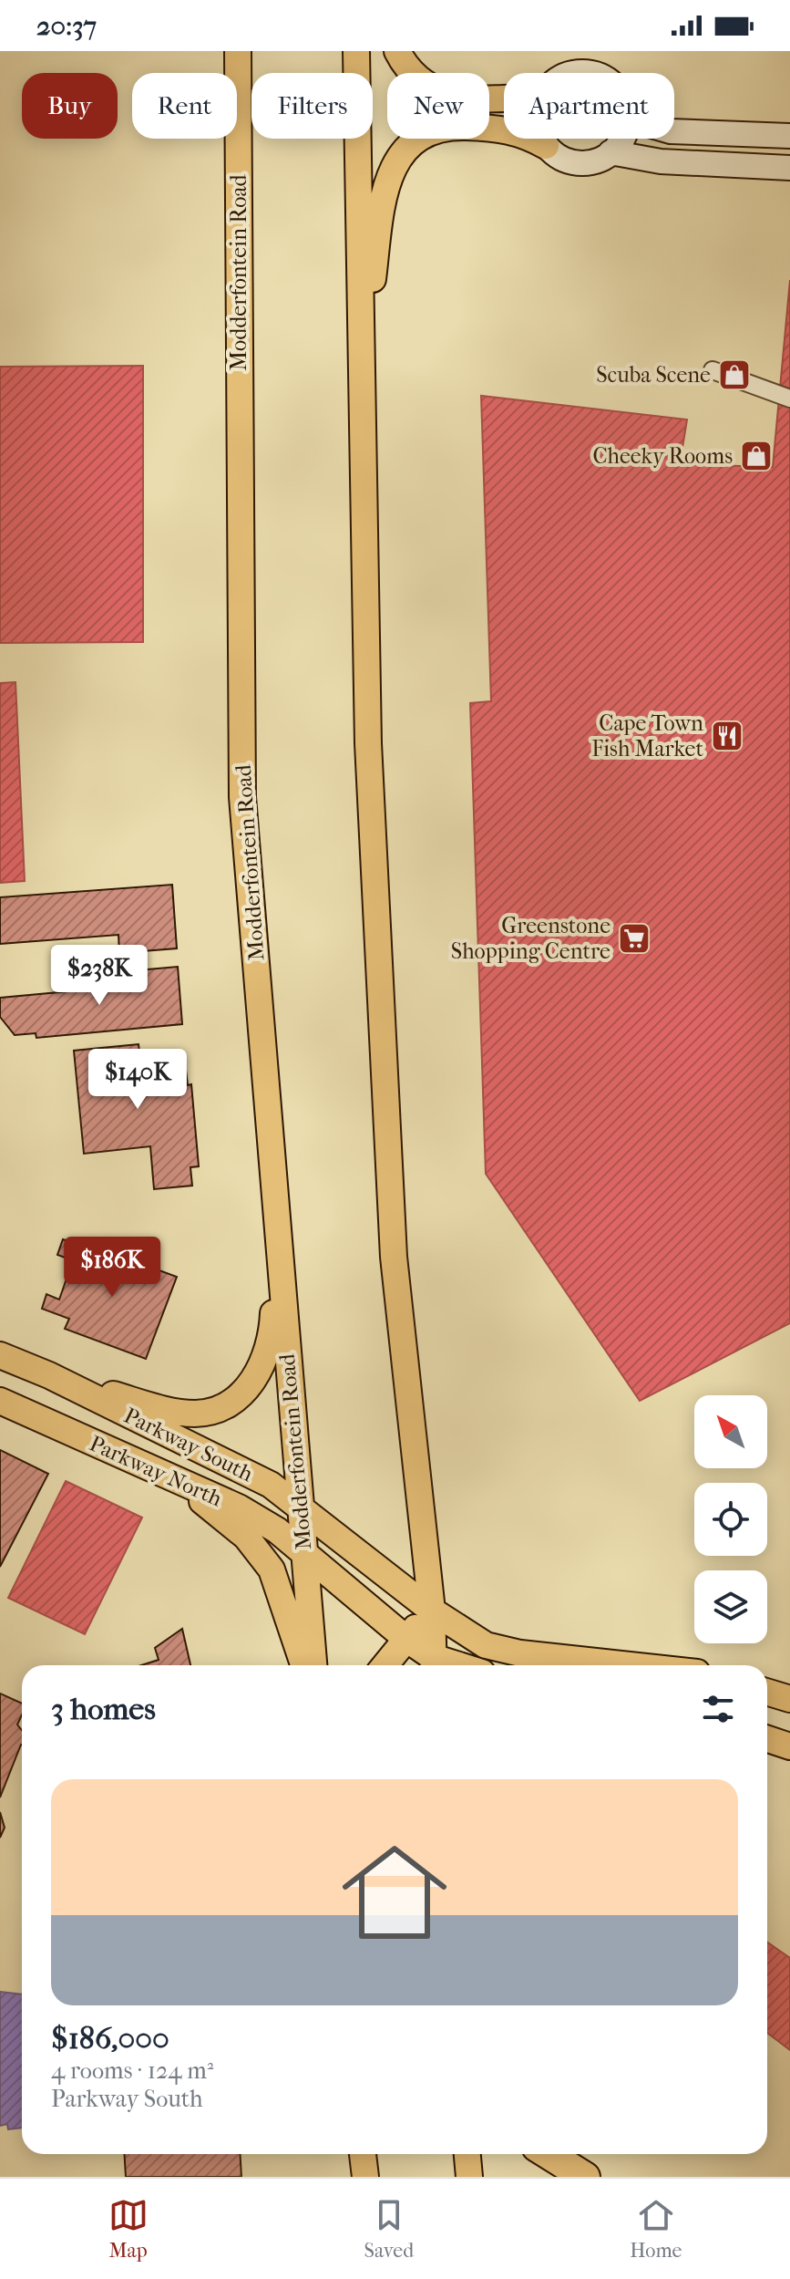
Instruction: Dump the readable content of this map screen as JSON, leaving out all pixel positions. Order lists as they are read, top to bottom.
{
  "streets": {
    "main road": ["Modderfontein Road", "Parkway South", "Parkway North"]
  },
  "crossings": [
    ["Modderfontein Road", "Parkway South"],
    ["Modderfontein Road", "Parkway North"]
  ],
  "places": {
    "shop": ["Scuba Scene", "Cheeky Rooms"],
    "restaurant": ["Cape Town Fish Market"],
    "supermarket": ["Greenstone Shopping Centre"]
  },
  "north": "top left",
  "page": {
    "status": "20:37",
    "chip": [
      "Buy",
      "Rent",
      "Filters",
      "New",
      "Apartment"
    ],
    "price": ["$238K", "$140K", "$186K"],
    "heading": "3 homes",
    "list": [
      {
        "name": "$186,000",
        "note": "4 rooms · 124 m² · Parkway South"
      }
    ],
    "tabs": ["Map", "Saved", "Home"]
  }
}
